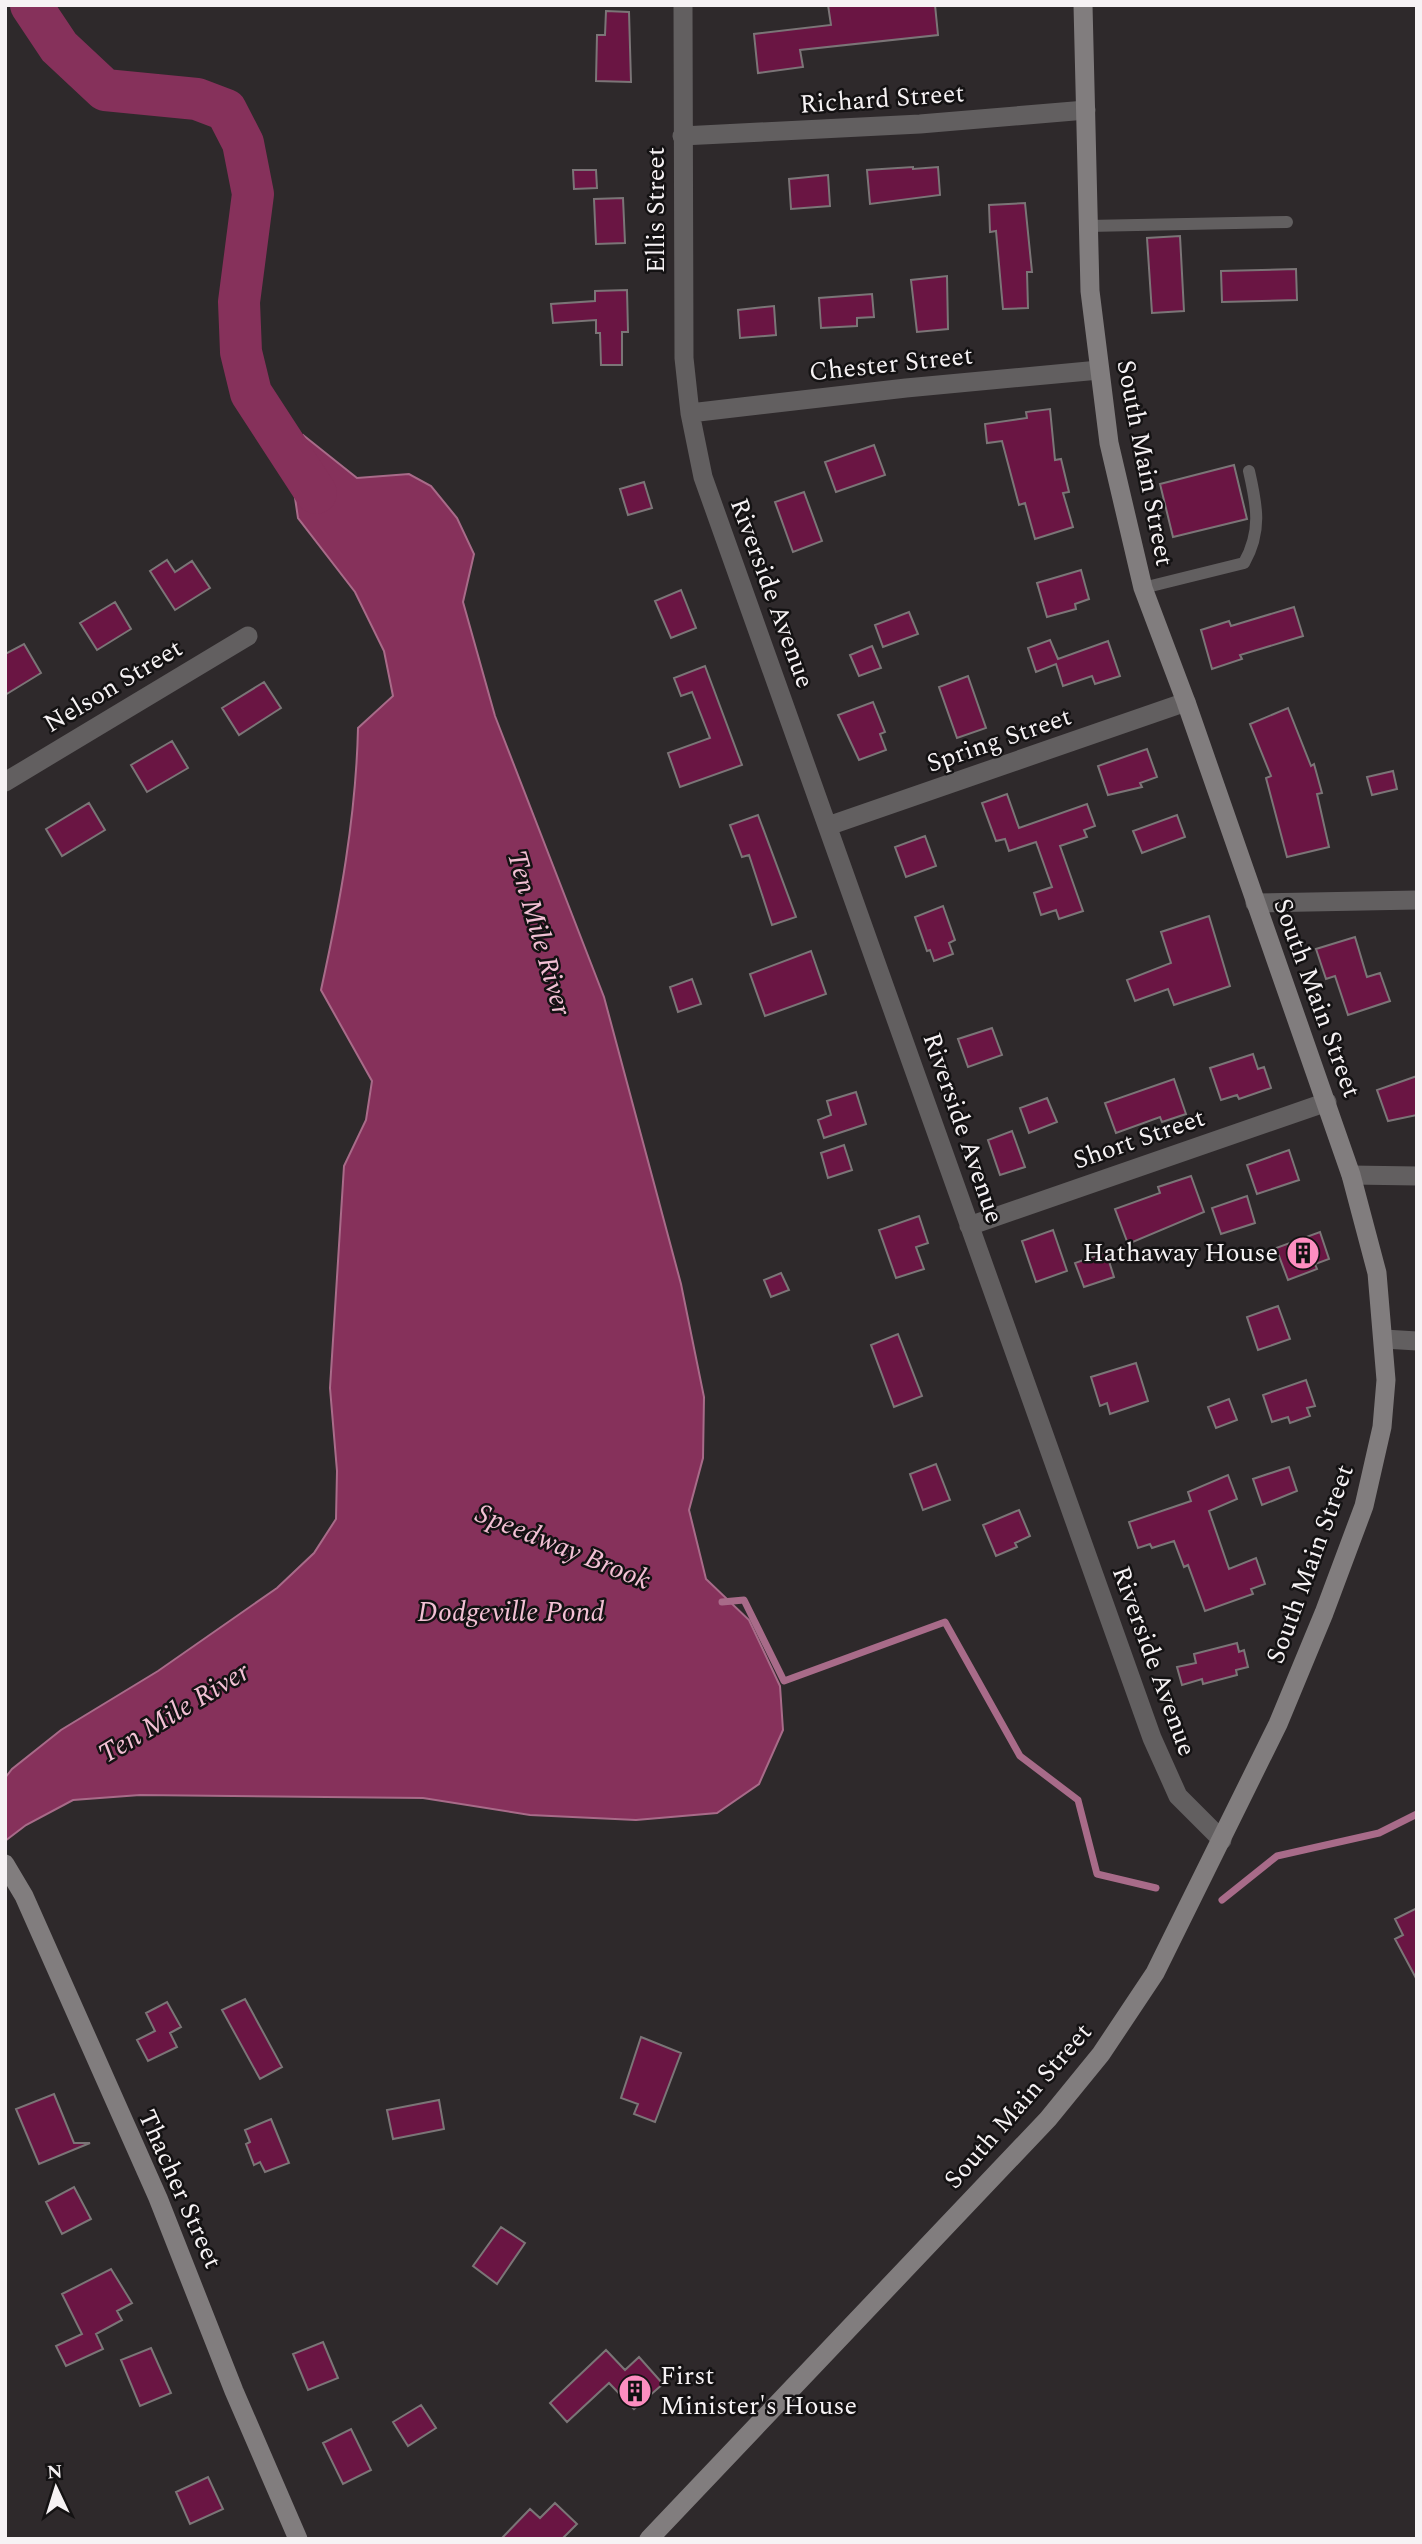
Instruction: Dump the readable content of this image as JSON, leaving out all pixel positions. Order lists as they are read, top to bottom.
{
  "streets": {
    "main road": ["South Main Street", "Thacher Street"],
    "street": [
      "Richard Street",
      "Ellis Street",
      "Chester Street",
      "Riverside Avenue",
      "Nelson Street",
      "Spring Street",
      "Short Street"
    ]
  },
  "crossings": [
    ["Richard Street", "Ellis Street"],
    ["Richard Street", "South Main Street"],
    ["Ellis Street", "Chester Street"],
    ["Ellis Street", "Riverside Avenue"],
    ["Chester Street", "South Main Street"],
    ["Chester Street", "Riverside Avenue"],
    ["South Main Street", "Riverside Avenue"],
    ["South Main Street", "Spring Street"],
    ["South Main Street", "Short Street"],
    ["Riverside Avenue", "Spring Street"],
    ["Riverside Avenue", "Short Street"]
  ],
  "water": ["Ten Mile River", "Speedway Brook", "Dodgeville Pond"],
  "places": {
    "building": ["Hathaway House", "First Minister's House"]
  },
  "north": "top"
}
